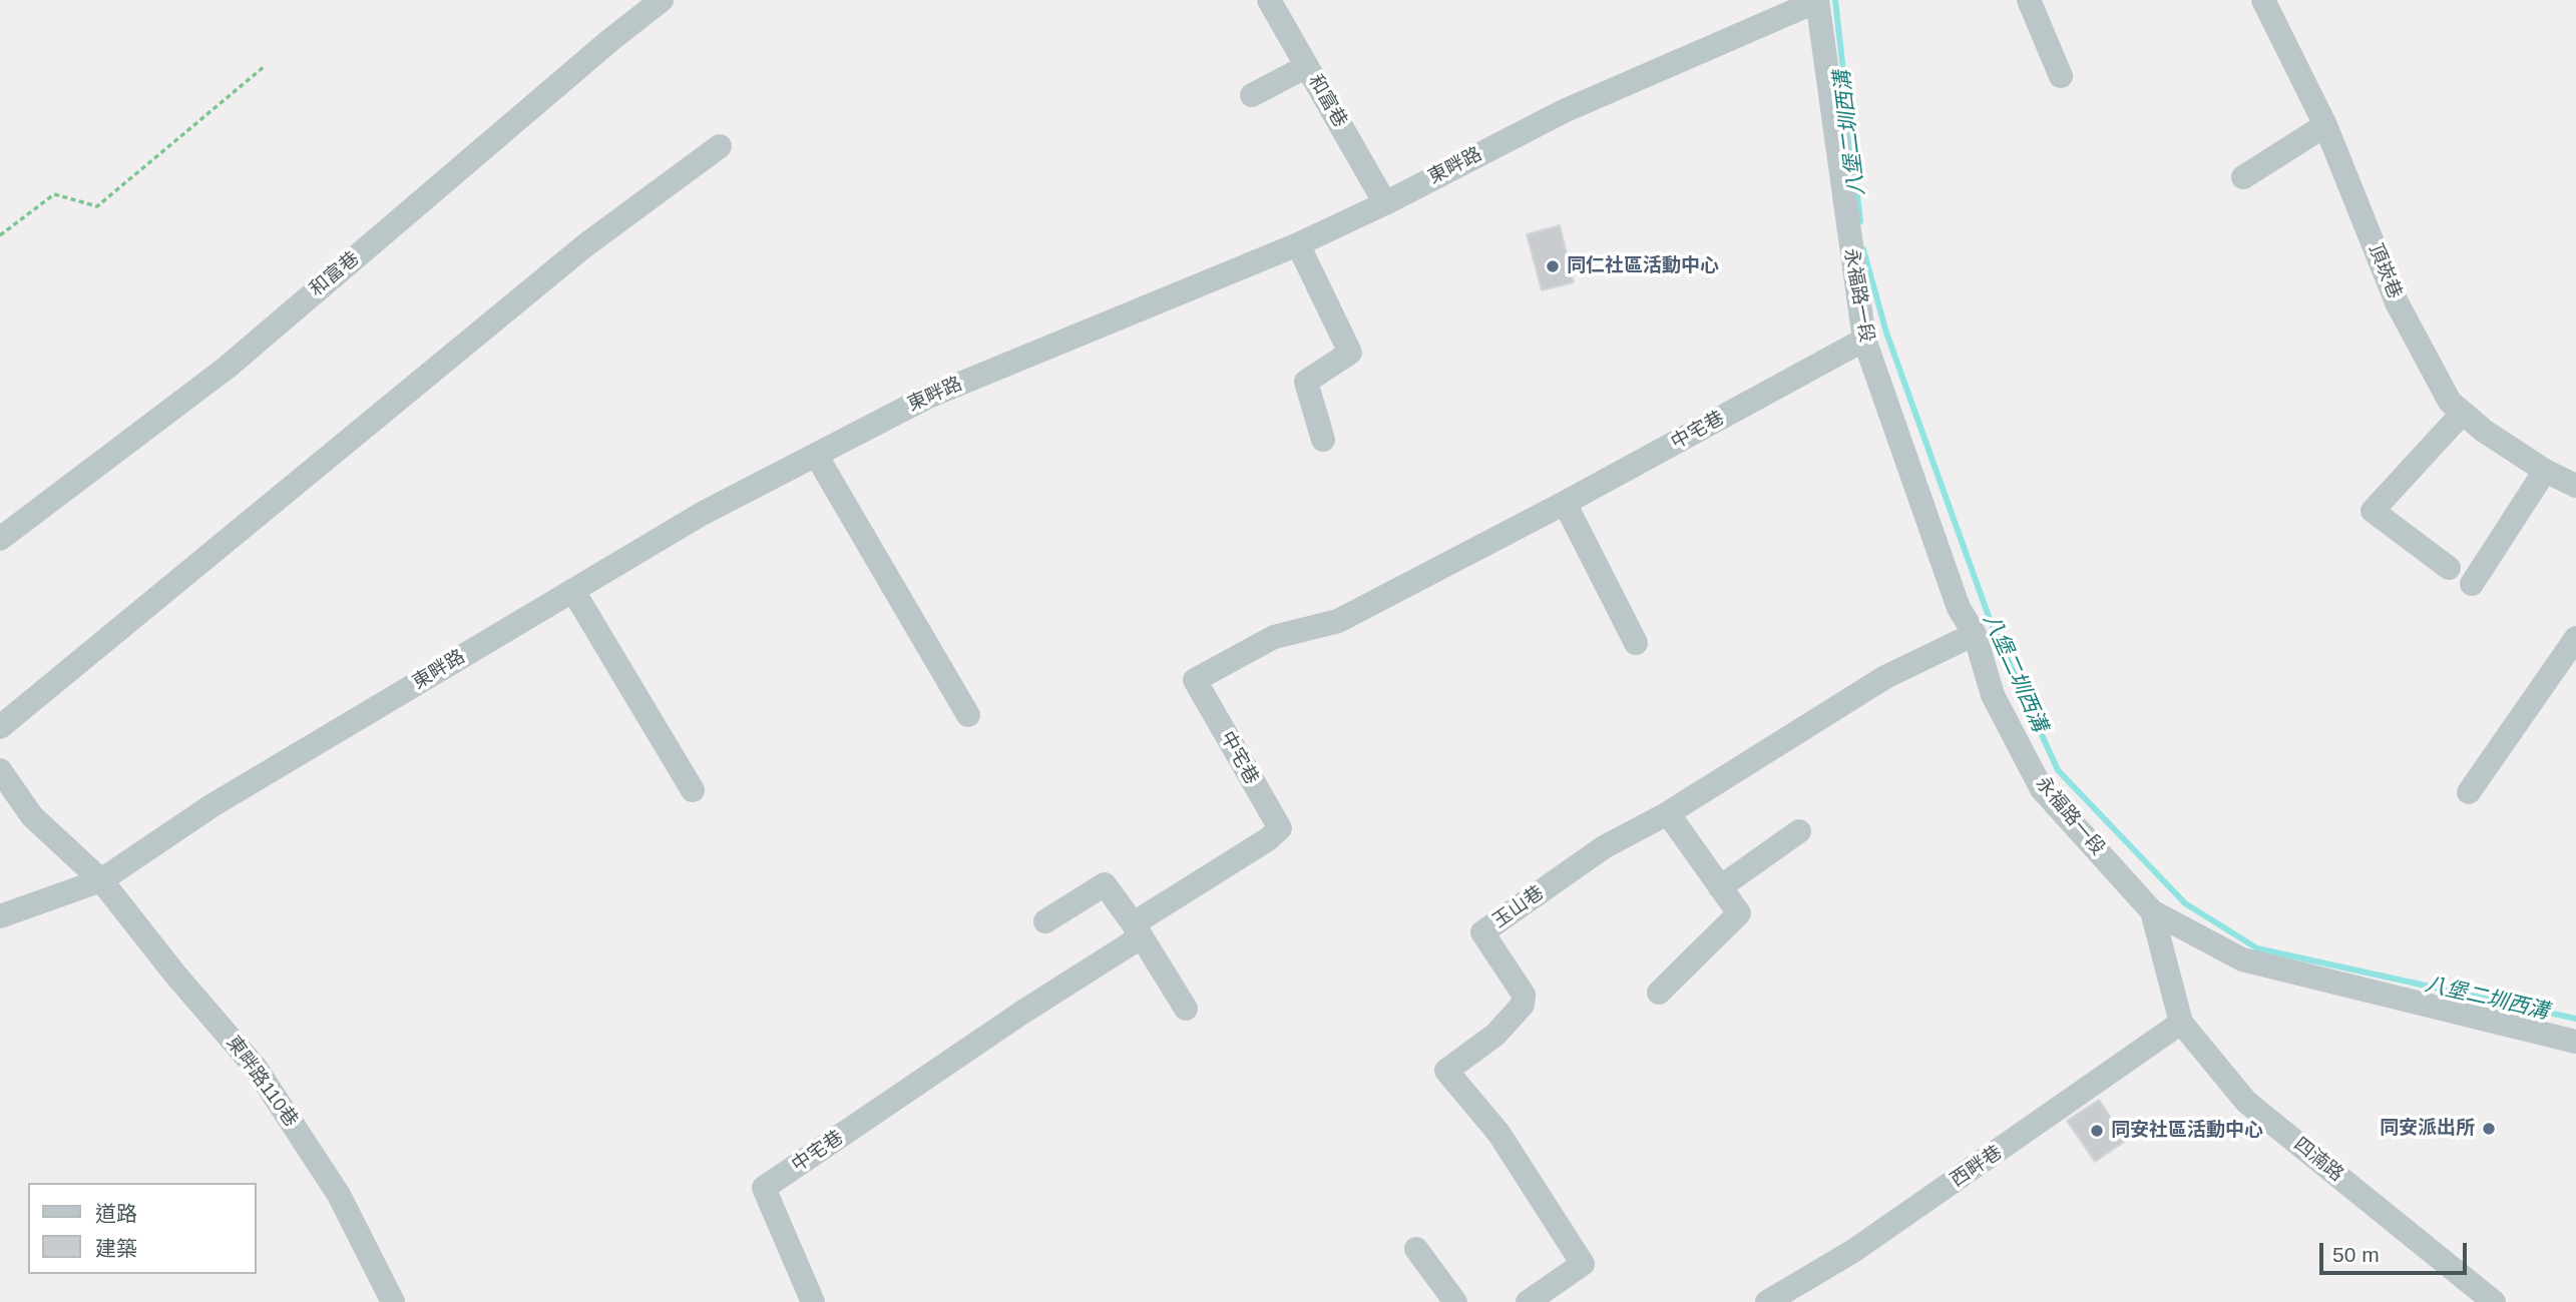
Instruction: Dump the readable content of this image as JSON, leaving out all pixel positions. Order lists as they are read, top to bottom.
{
  "streets": {
    "street": [
      "和富巷",
      "東畔路",
      "頂崁巷",
      "永福路一段",
      "中宅巷",
      "玉山巷",
      "東畔路110巷",
      "四湳路",
      "西畔巷"
    ]
  },
  "crossings": [
    ["和富巷", "東畔路"],
    ["東畔路", "永福路一段"],
    ["東畔路", "東畔路110巷"],
    ["永福路一段", "中宅巷"],
    ["永福路一段", "玉山巷"],
    ["永福路一段", "四湳路"],
    ["四湳路", "西畔巷"]
  ],
  "water": ["八堡二圳西溝"],
  "places": ["同仁社區活動中心", "同安派出所", "同安社區活動中心"],
  "legend": ["道路", "建築"],
  "scale_bar": "50 m"
}
